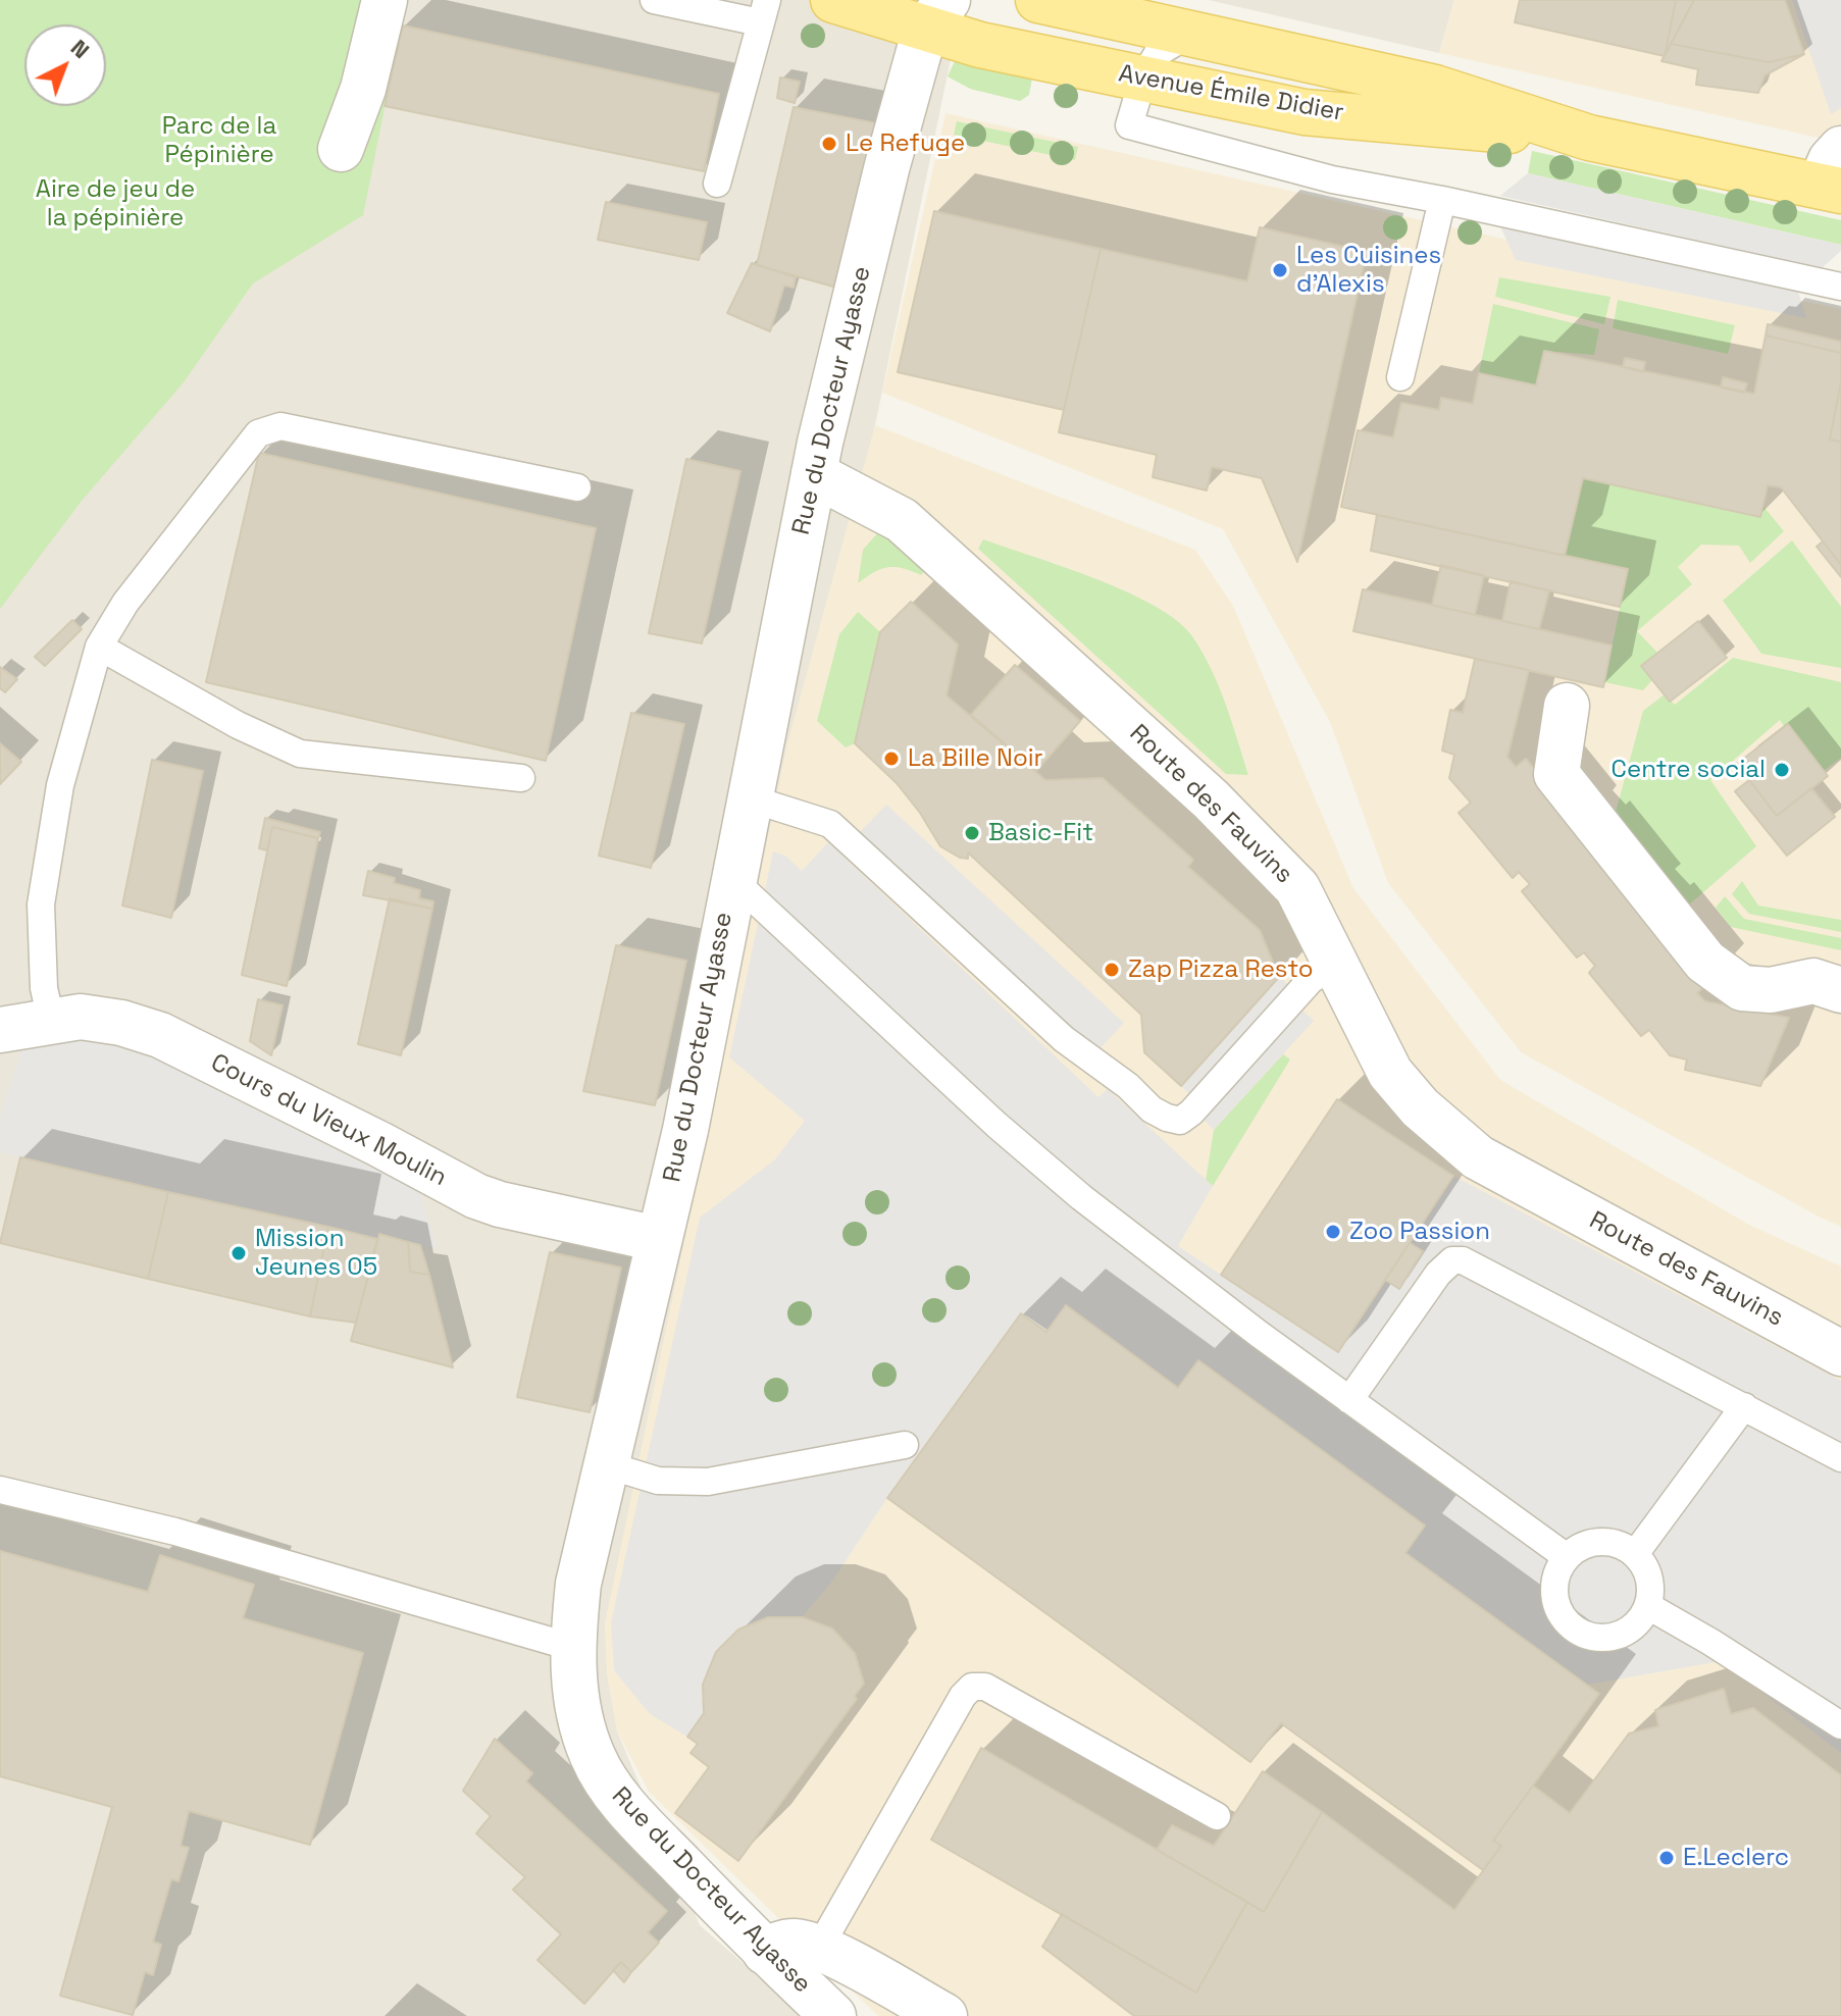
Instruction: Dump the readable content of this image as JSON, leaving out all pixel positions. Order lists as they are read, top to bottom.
{
  "streets": {
    "main road": ["Avenue Émile Didier"],
    "street": ["Rue du Docteur Ayasse", "Route des Fauvins", "Cours du Vieux Moulin"]
  },
  "crossings": [
    ["Avenue Émile Didier", "Rue du Docteur Ayasse"],
    ["Rue du Docteur Ayasse", "Route des Fauvins"],
    ["Rue du Docteur Ayasse", "Cours du Vieux Moulin"]
  ],
  "parks": ["Parc de la Pépinière", "Aire de jeu de la pépinière"],
  "places": [
    "Le Refuge",
    "Les Cuisines d'Alexis",
    "La Bille Noir",
    "Centre social",
    "Basic-Fit",
    "Zap Pizza Resto",
    "Zoo Passion",
    "Mission Jeunes 05",
    "E.Leclerc"
  ],
  "north": "top right"
}
